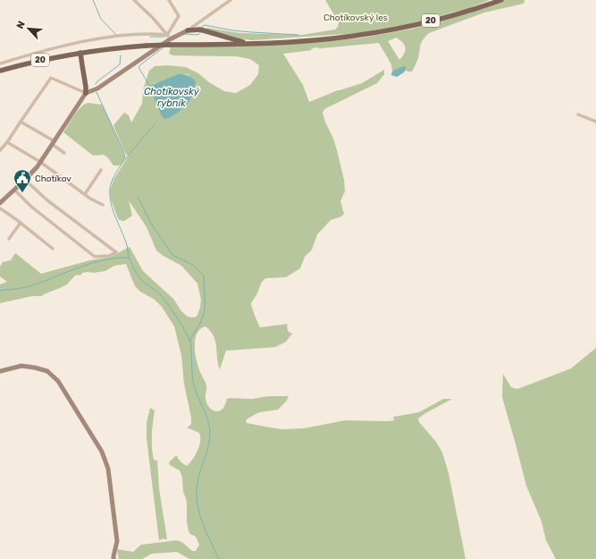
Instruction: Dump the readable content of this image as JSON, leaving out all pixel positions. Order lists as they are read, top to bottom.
{
  "streets": {
    "main road": ["20"]
  },
  "water": ["Chotíkovský rybník"],
  "parks": ["Chotíkovský les"],
  "places": {
    "public building": ["Chotíkov"]
  },
  "north": "top left"
}
